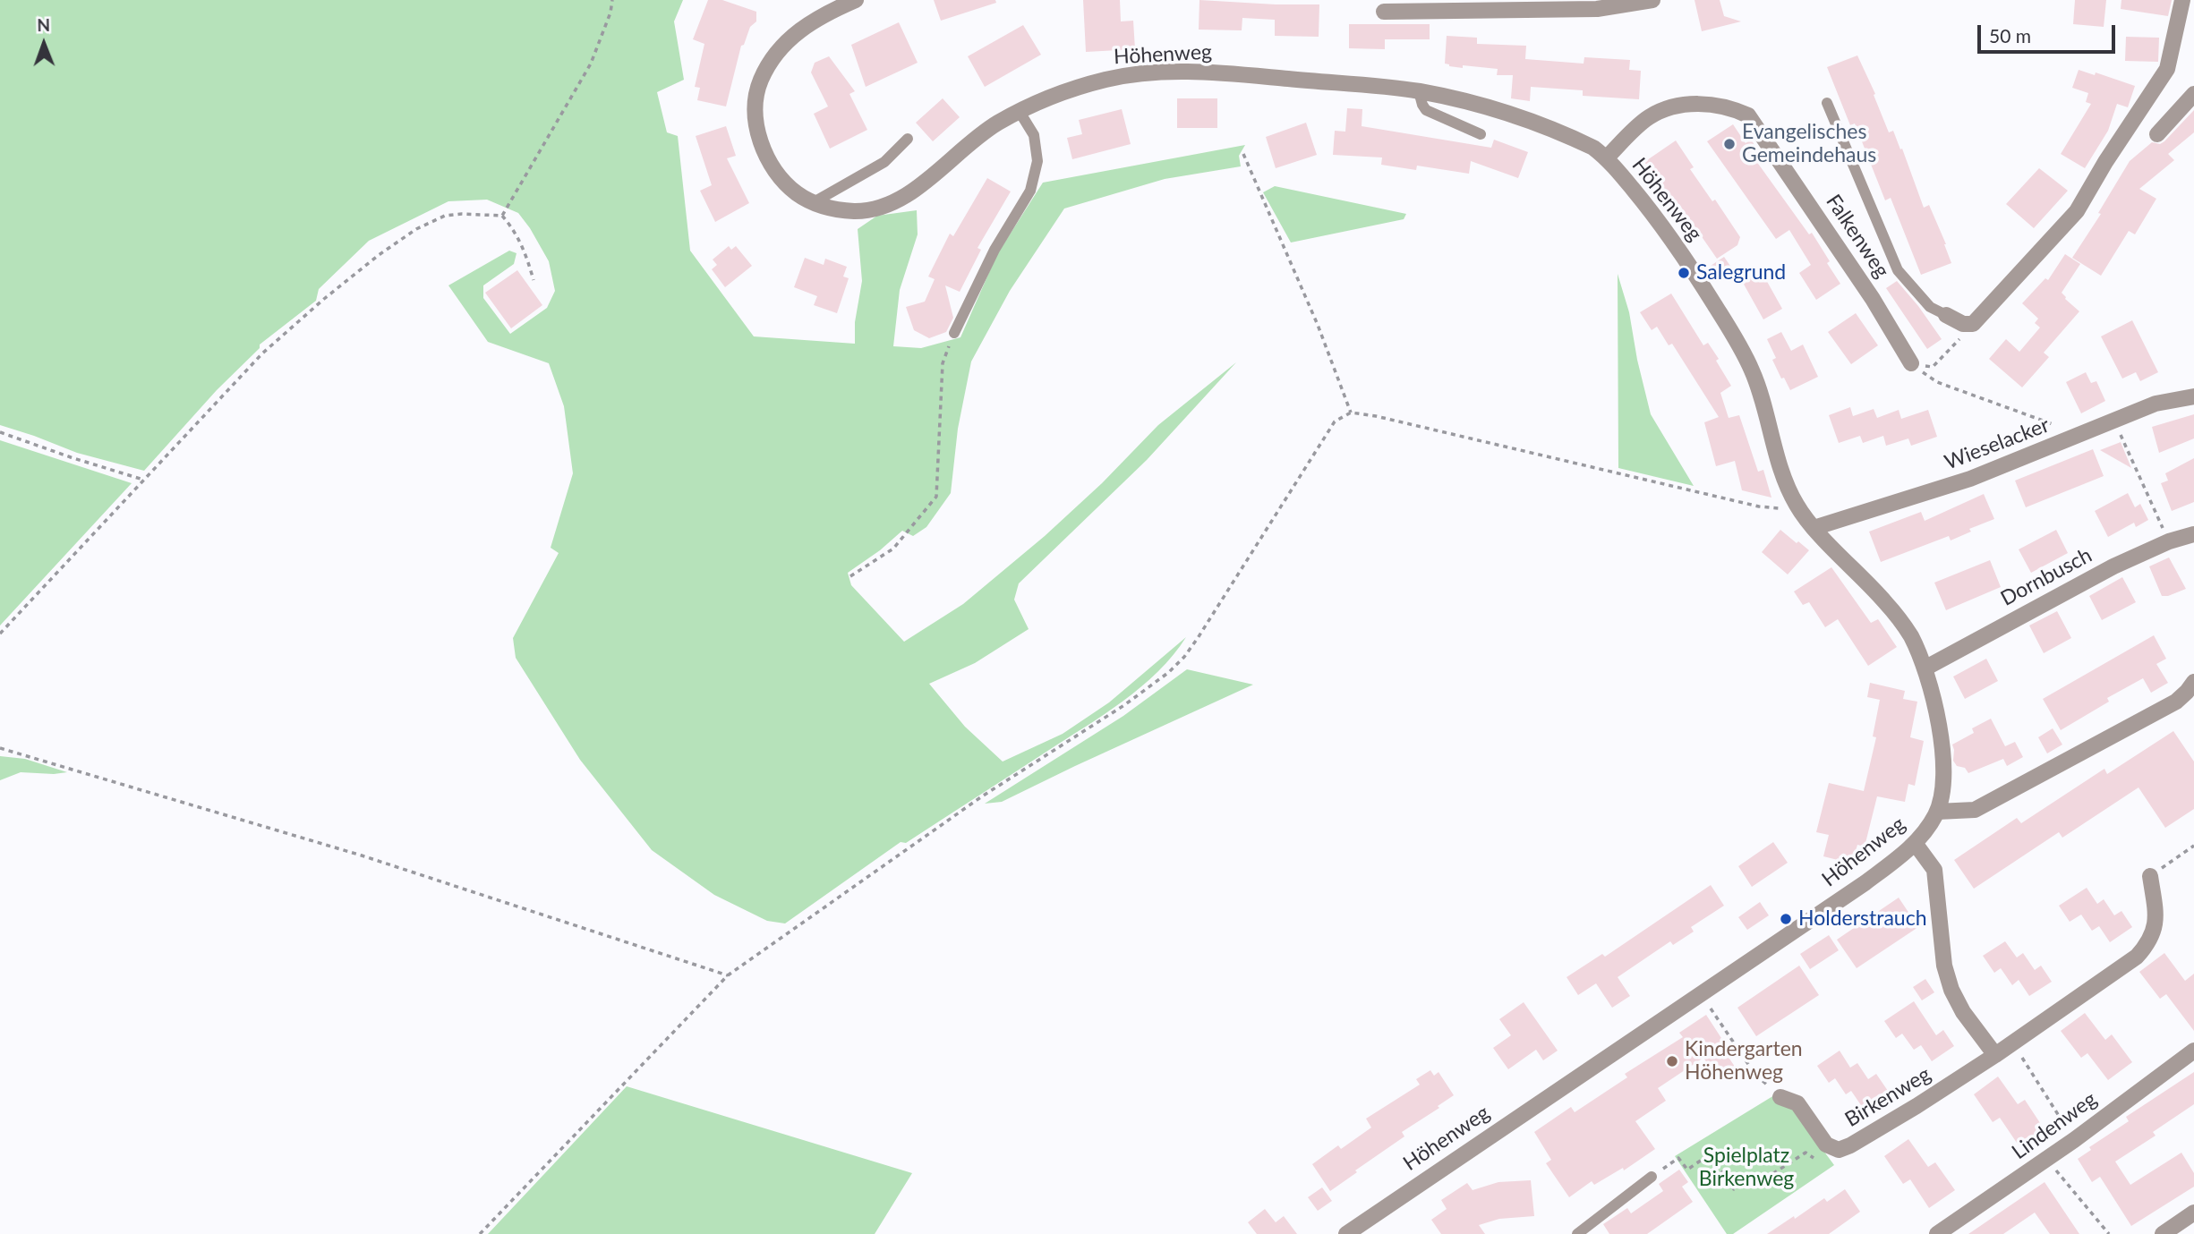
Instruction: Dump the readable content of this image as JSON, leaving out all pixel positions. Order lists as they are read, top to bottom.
{
  "streets": {
    "street": [
      "Höhenweg",
      "Falkenweg",
      "Wieselacker",
      "Dornbusch",
      "Birkenweg",
      "Lindenweg"
    ]
  },
  "crossings": [
    ["Höhenweg", "Falkenweg"],
    ["Höhenweg", "Wieselacker"],
    ["Höhenweg", "Dornbusch"]
  ],
  "parks": ["Spielplatz Birkenweg"],
  "places": [
    "Evangelisches Gemeindehaus",
    "Salegrund",
    "Holderstrauch",
    "Kindergarten Höhenweg"
  ],
  "scale_bar": "50 m",
  "north": "top"
}
